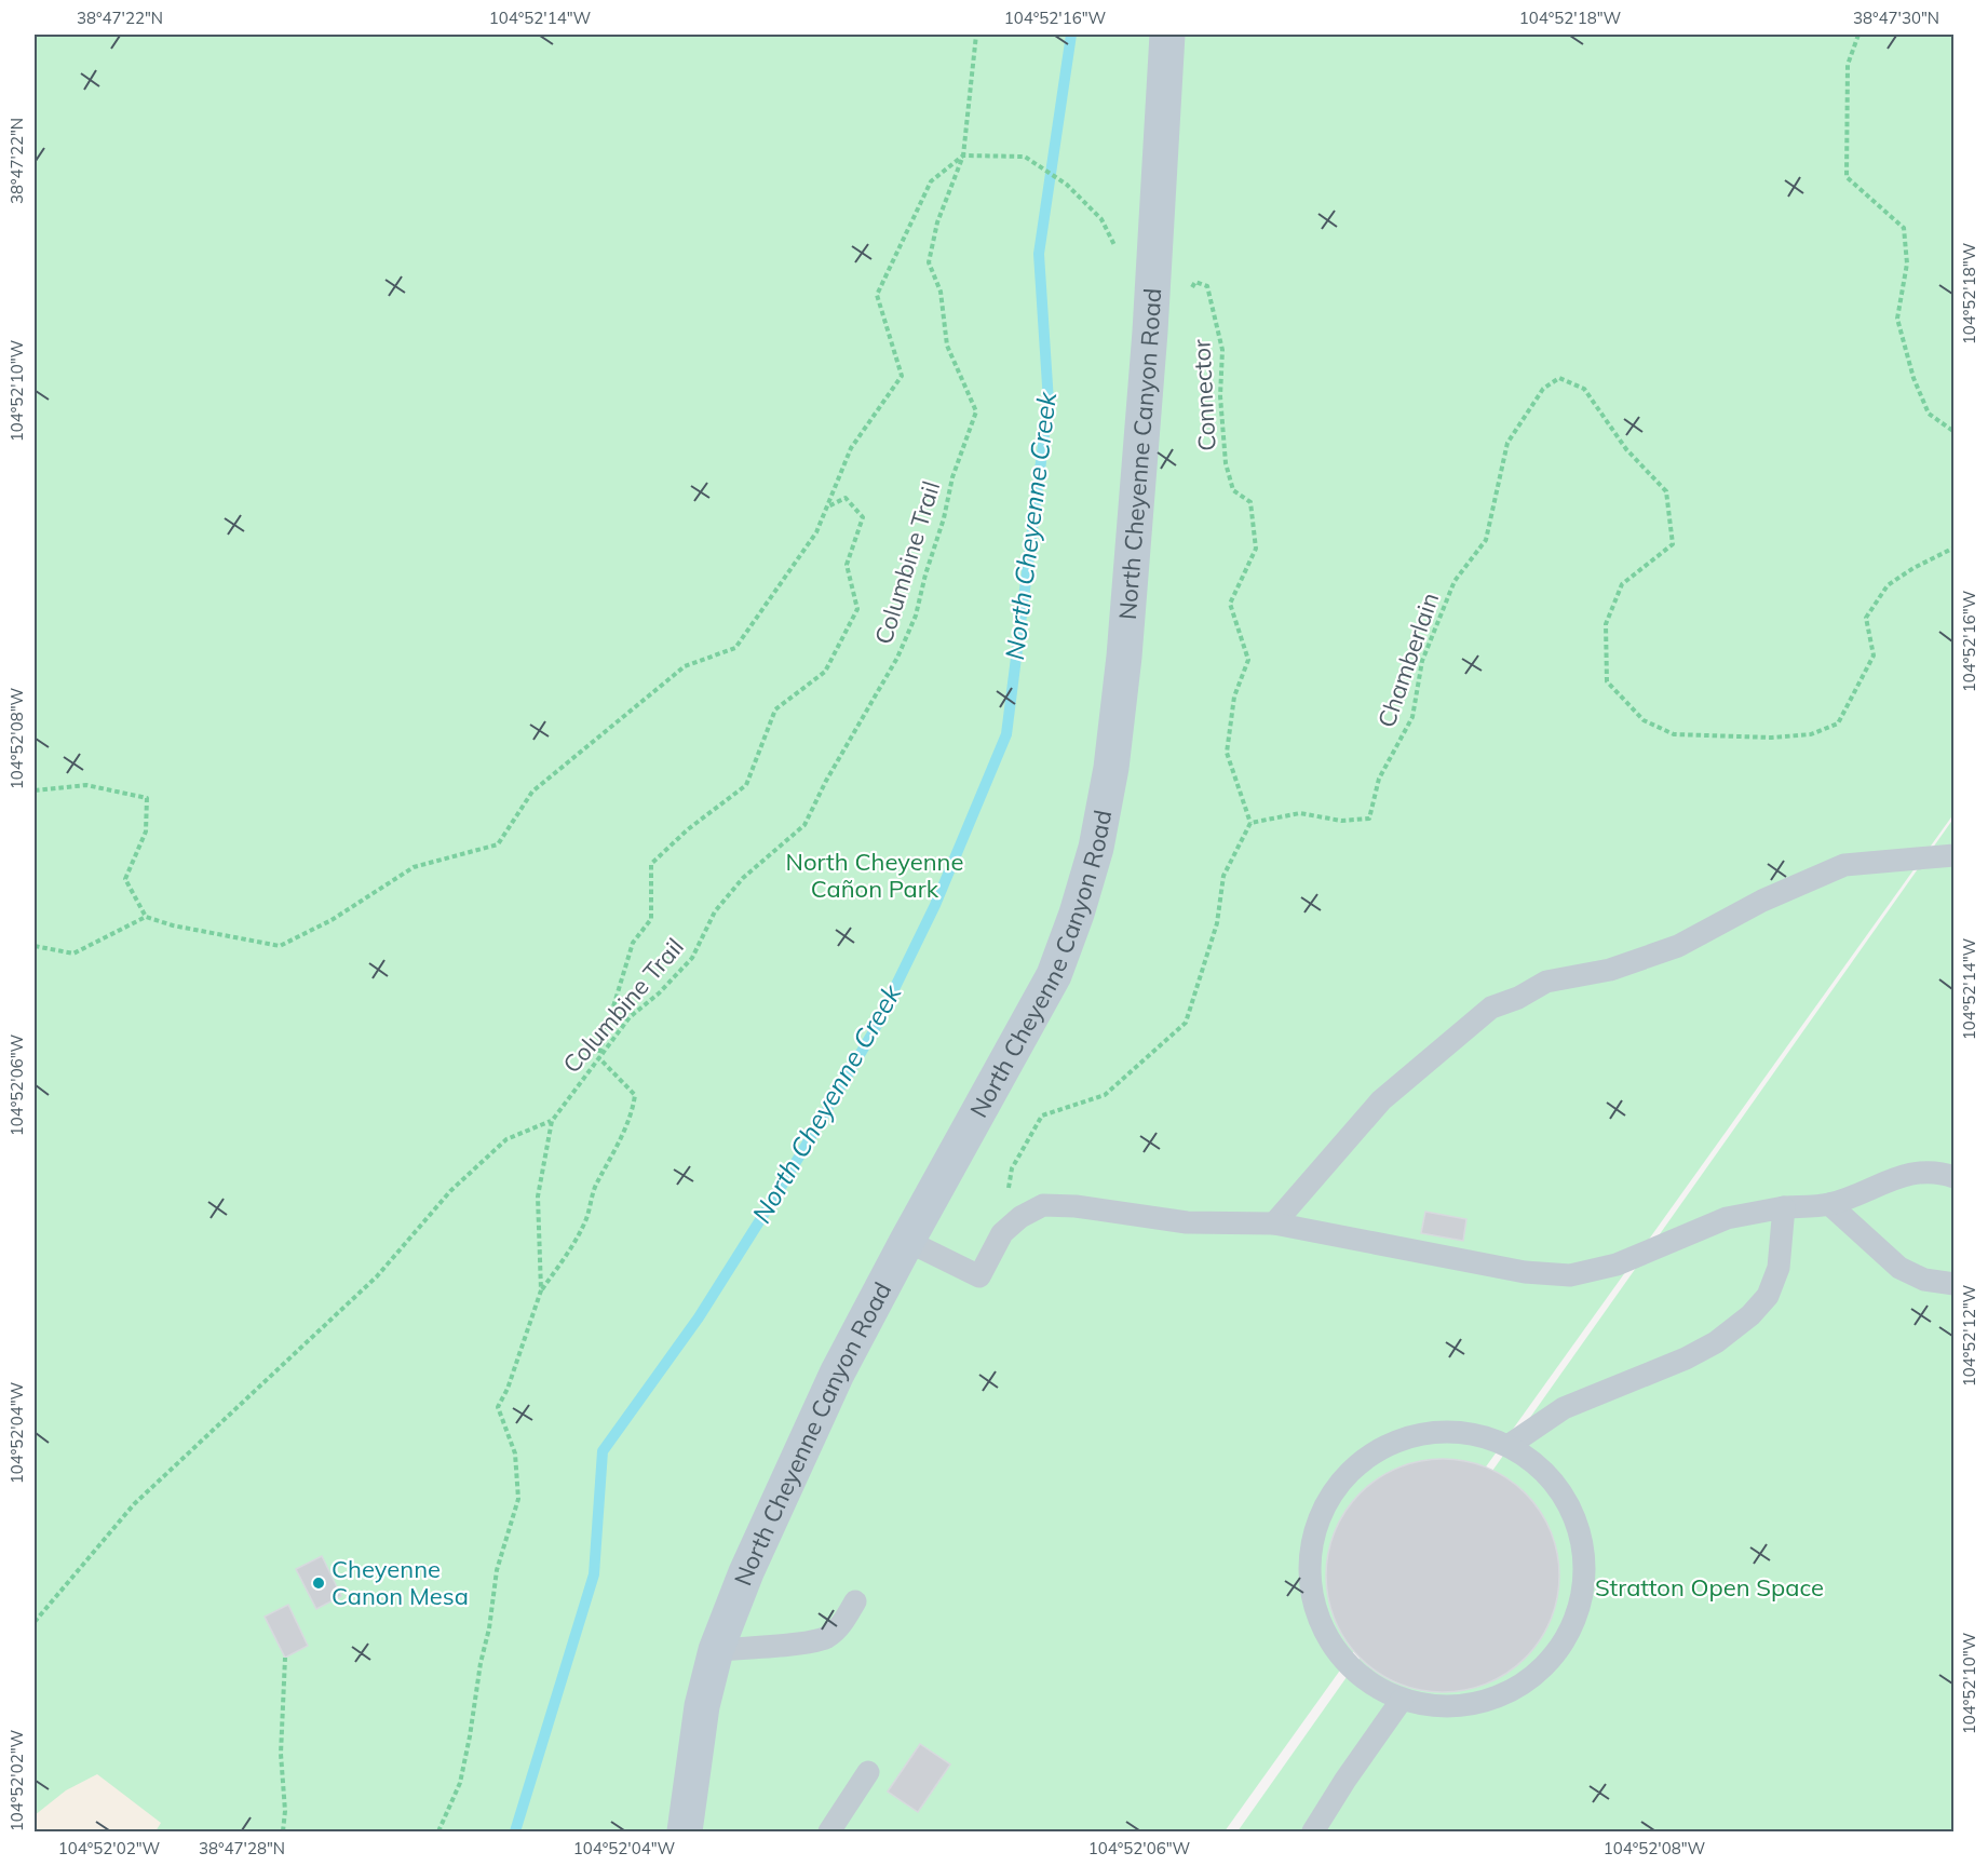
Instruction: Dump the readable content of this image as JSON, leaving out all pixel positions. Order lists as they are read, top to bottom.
{
  "streets": {
    "street": ["North Cheyenne Canyon Road"],
    "path": ["Connector", "Columbine Trail", "Chamberlain"]
  },
  "crossings": [
    ["Connector", "Chamberlain"]
  ],
  "water": ["North Cheyenne Creek"],
  "parks": ["North Cheyenne Cañon Park", "Stratton Open Space"],
  "places": ["Cheyenne Canon Mesa"],
  "coordinates": [
    "38°47'22\"N",
    "104°52'14\"W",
    "104°52'16\"W",
    "104°52'18\"W",
    "38°47'30\"N",
    "104°52'10\"W",
    "104°52'08\"W",
    "104°52'06\"W",
    "104°52'12\"W",
    "104°52'04\"W",
    "104°52'02\"W",
    "38°47'28\"N"
  ]
}
